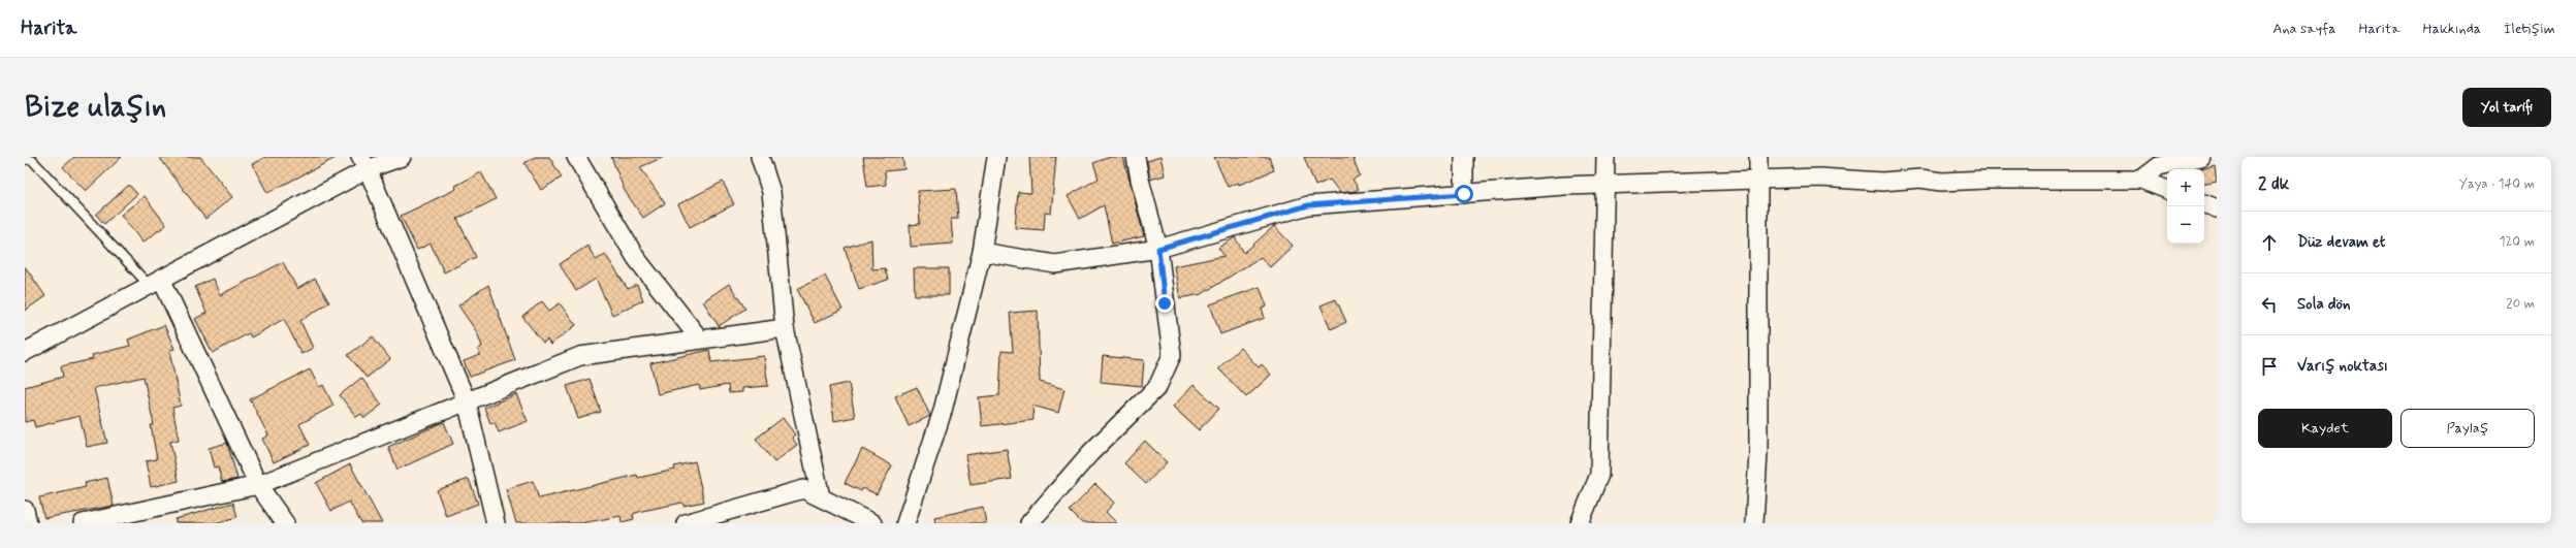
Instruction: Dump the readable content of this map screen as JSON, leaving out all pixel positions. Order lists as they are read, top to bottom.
{
  "page": {
    "header": "Harita",
    "nav": [
      "Ana sayfa",
      "Harita",
      "Hakkında",
      "İletişim"
    ],
    "buttons": [
      "Yol tarifi",
      ["Kaydet", "Paylaş"]
    ],
    "title": "Bize ulaşın",
    "heading": ["2 dk", "Yaya · 140 m"],
    "map_buttons": ["+", "−"],
    "list": [
      ["Düz devam et", "120 m"],
      ["Sola dön", "20 m"],
      "Varış noktası"
    ]
  }
}
